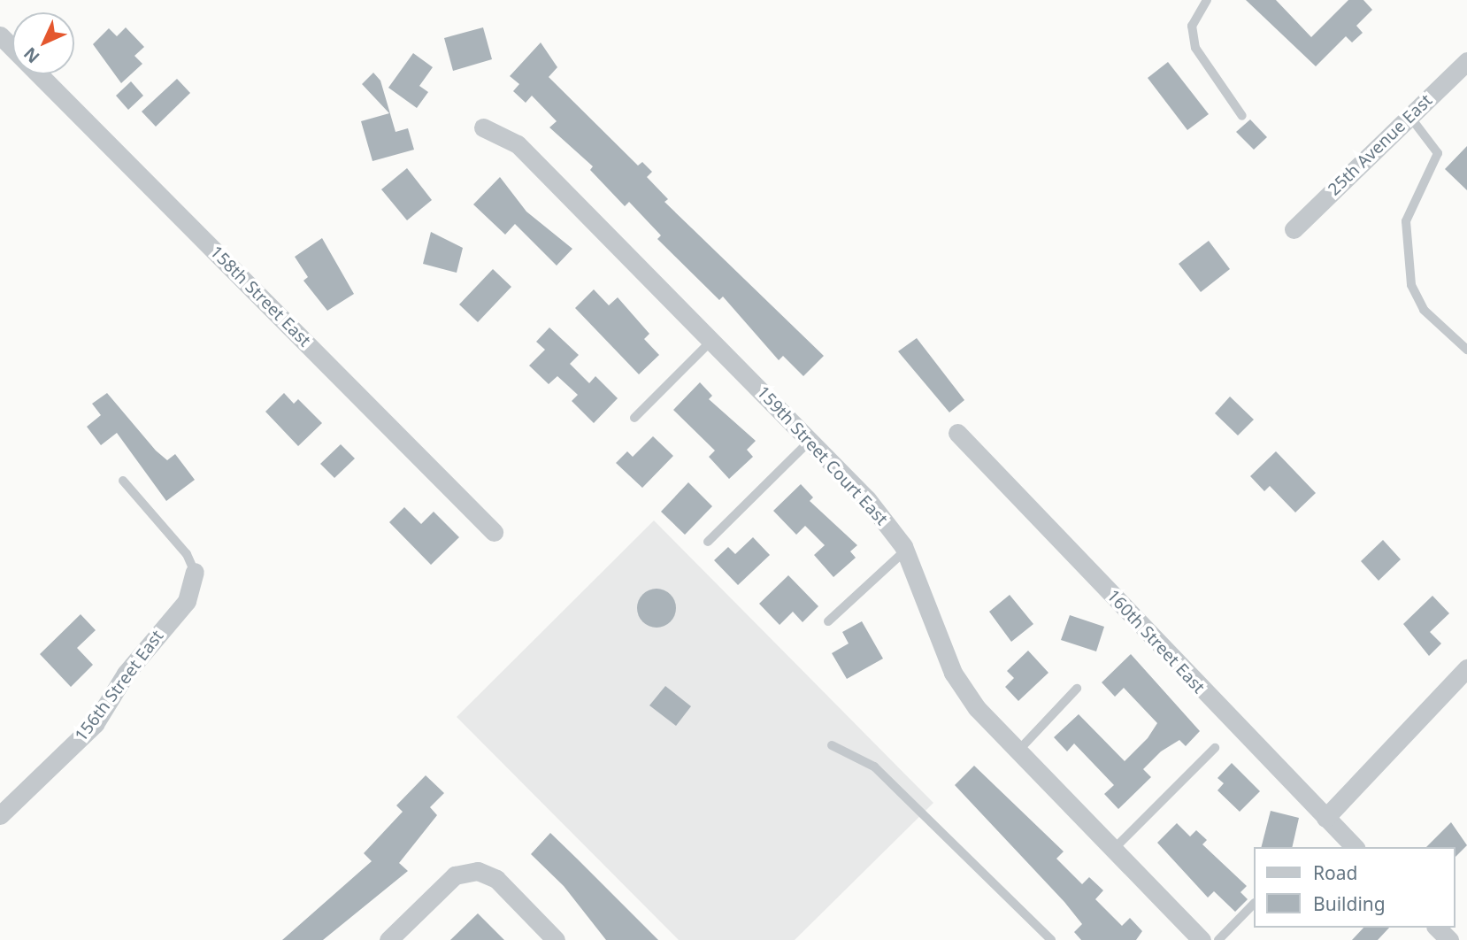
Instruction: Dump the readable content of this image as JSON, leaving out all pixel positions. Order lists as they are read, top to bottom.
{
  "streets": {
    "street": [
      "25th Avenue East",
      "158th Street East",
      "159th Street Court East",
      "160th Street East",
      "156th Street East"
    ]
  },
  "legend": ["Road", "Building"],
  "north": "bottom left"
}
